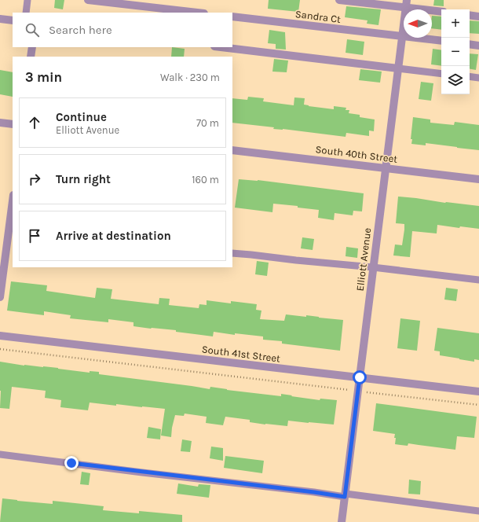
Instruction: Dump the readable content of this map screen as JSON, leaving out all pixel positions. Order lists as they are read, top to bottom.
{
  "streets": {
    "street": [
      "Sandra Ct",
      "South 40th Street",
      "Elliott Avenue",
      "South 41st Street"
    ]
  },
  "crossings": [
    ["Sandra Ct", "Elliott Avenue"],
    ["South 40th Street", "Elliott Avenue"],
    ["Elliott Avenue", "South 41st Street"]
  ],
  "north": "left",
  "page": {
    "map_buttons": ["+", "−"],
    "search": "Search here",
    "heading": ["3 min", "Walk · 230 m"],
    "list": [
      ["Continue", "Elliott Avenue", "70 m"],
      ["Turn right", "160 m"],
      "Arrive at destination"
    ]
  }
}
